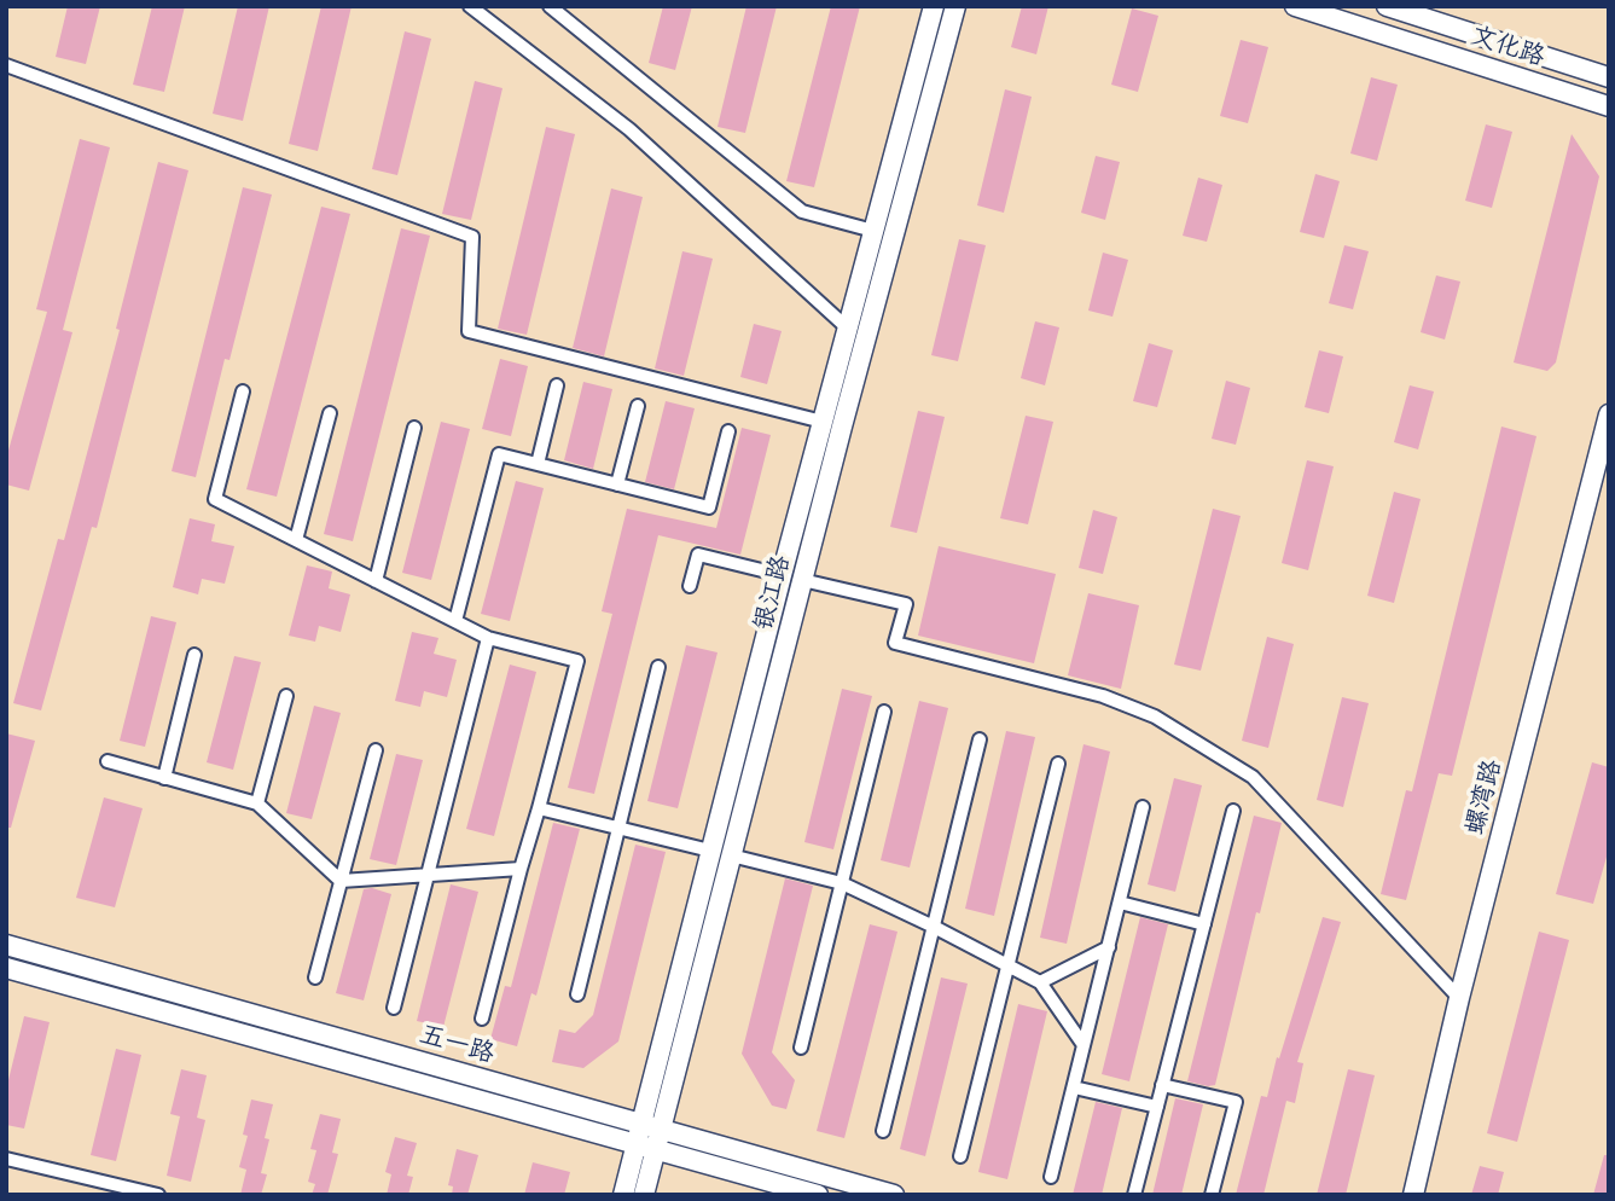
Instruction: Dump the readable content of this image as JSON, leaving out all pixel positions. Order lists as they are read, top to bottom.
{
  "streets": {
    "street": [
      "文化路",
      "银江路",
      "螺湾路",
      "五一路"
    ]
  },
  "crossings": [
    ["银江路", "五一路"]
  ]
}
